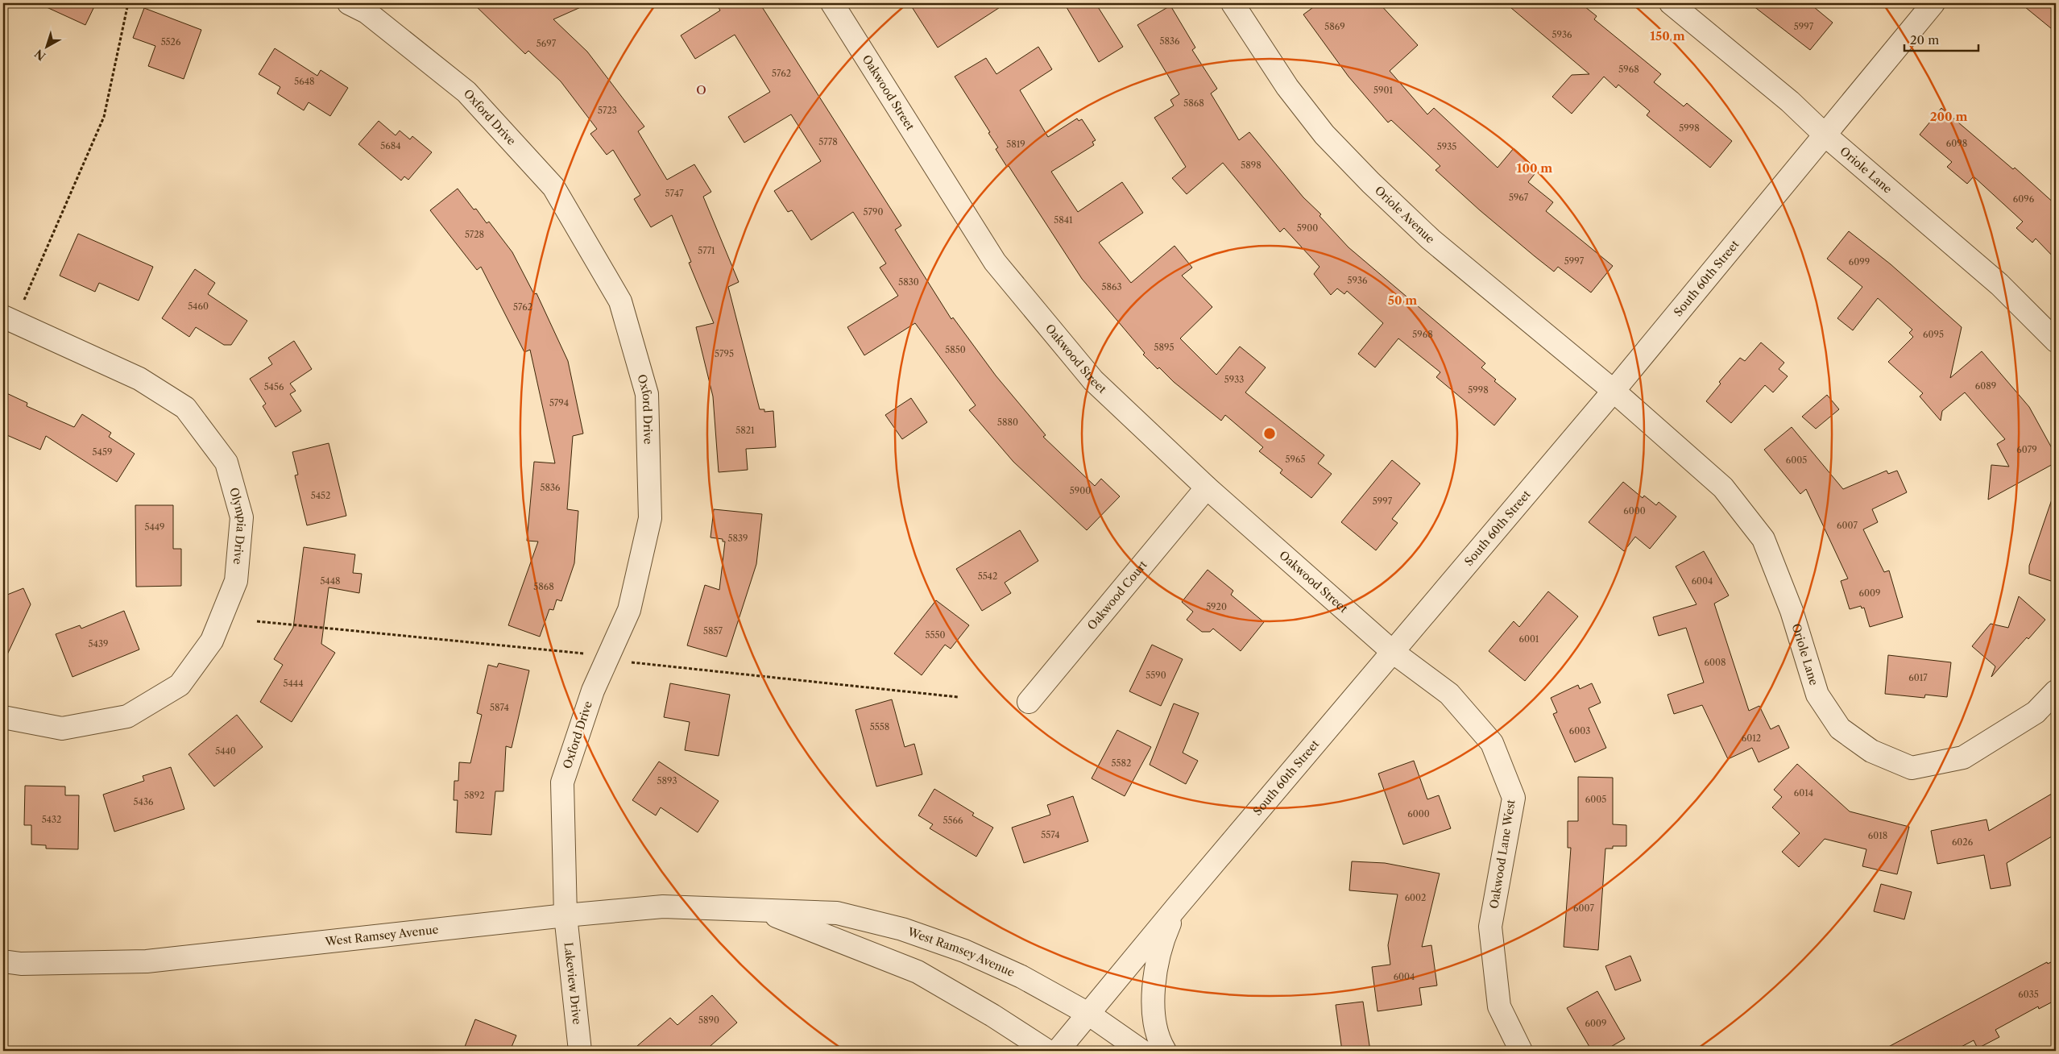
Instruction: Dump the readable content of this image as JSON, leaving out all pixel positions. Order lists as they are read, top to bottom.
{
  "streets": {
    "street": [
      "Oakwood Street",
      "Oxford Drive",
      "Oriole Lane",
      "Oriole Avenue",
      "South 60th Street",
      "Olympia Drive",
      "Oakwood Court",
      "Oakwood Lane West",
      "West Ramsey Avenue",
      "Lakeview Drive"
    ]
  },
  "crossings": [
    ["Oakwood Street", "South 60th Street"],
    ["Oakwood Street", "Oakwood Court"],
    ["Oakwood Street", "Oakwood Lane West"],
    ["Oxford Drive", "West Ramsey Avenue"],
    ["Oxford Drive", "Lakeview Drive"],
    ["Oriole Lane", "Oriole Avenue"],
    ["Oriole Lane", "South 60th Street"],
    ["Oriole Avenue", "South 60th Street"],
    ["South 60th Street", "Oakwood Lane West"],
    ["South 60th Street", "West Ramsey Avenue"],
    ["West Ramsey Avenue", "Lakeview Drive"]
  ],
  "districts": ["O"],
  "house_numbers": [
    "5869",
    "5997",
    "5936",
    "5836",
    "5526",
    "5697",
    "5968",
    "5762",
    "5648",
    "5901",
    "5868",
    "5723",
    "5998",
    "5778",
    "6098",
    "5819",
    "5684",
    "5935",
    "5898",
    "5747",
    "5967",
    "6096",
    "5790",
    "5841",
    "5900",
    "5728",
    "5771",
    "5997",
    "6099",
    "5936",
    "5830",
    "5863",
    "5460",
    "5762",
    "5968",
    "6095",
    "5895",
    "5850",
    "5795",
    "5933",
    "6089",
    "5456",
    "5998",
    "5794",
    "5880",
    "5821",
    "6079",
    "5459",
    "5965",
    "6005",
    "5836",
    "5900",
    "5452",
    "5997",
    "6000",
    "6007",
    "5449",
    "5839",
    "5542",
    "5448",
    "6004",
    "5868",
    "6009",
    "5920",
    "5857",
    "5550",
    "6001",
    "5439",
    "6008",
    "5590",
    "6017",
    "5444",
    "5874",
    "5558",
    "6003",
    "6012",
    "5440",
    "5582",
    "5893",
    "6014",
    "5892",
    "6005",
    "5436",
    "6000",
    "5432",
    "5566",
    "5574",
    "6018",
    "6026",
    "6002",
    "6007",
    "6004",
    "6035",
    "5890",
    "6009"
  ],
  "scale_bar": "20 m",
  "north": "bottom left",
  "rings": [
    "150 m",
    "200 m",
    "100 m",
    "50 m"
  ]
}
